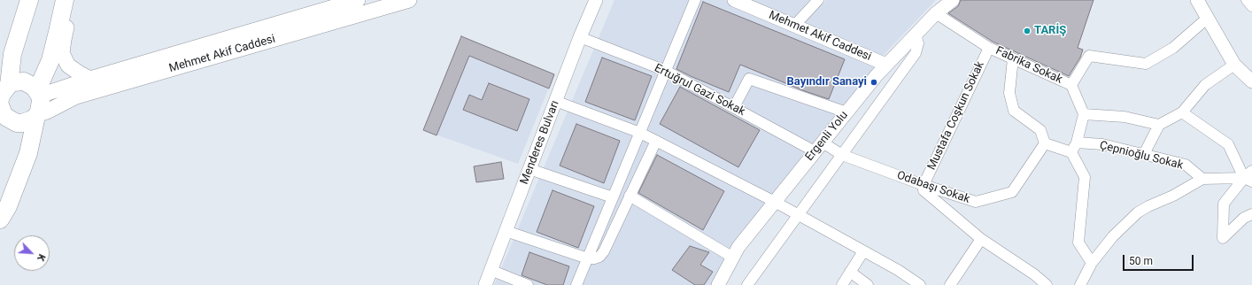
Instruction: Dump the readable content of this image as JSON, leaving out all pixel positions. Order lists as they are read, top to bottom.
{
  "streets": {
    "main road": ["Mehmet Akif Caddesi"],
    "street": [
      "Fabrika Sokak",
      "Ertuğrul Gazi Sokak",
      "Mustafa Coşkun Sokak",
      "Ergenli Yolu",
      "Menderes Bulvarı",
      "Çepnioğlu Sokak",
      "Odabaşı Sokak"
    ]
  },
  "crossings": [
    ["Mehmet Akif Caddesi", "Ergenli Yolu"],
    ["Fabrika Sokak", "Mustafa Coşkun Sokak"],
    ["Fabrika Sokak", "Ergenli Yolu"],
    ["Ertuğrul Gazi Sokak", "Ergenli Yolu"],
    ["Ertuğrul Gazi Sokak", "Menderes Bulvarı"],
    ["Ertuğrul Gazi Sokak", "Odabaşı Sokak"],
    ["Mustafa Coşkun Sokak", "Odabaşı Sokak"],
    ["Ergenli Yolu", "Odabaşı Sokak"]
  ],
  "places": ["TARİŞ", "Bayındır Sanayi"],
  "scale_bar": "50 m",
  "north": "bottom right"
}
